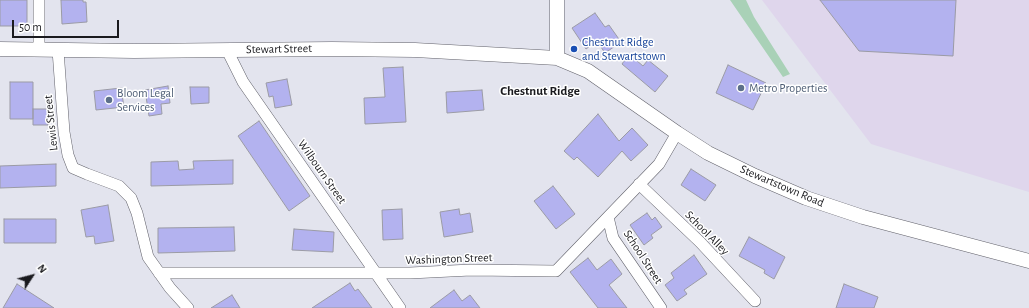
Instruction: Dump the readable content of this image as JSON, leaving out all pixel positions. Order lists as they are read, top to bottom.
{
  "streets": {
    "street": [
      "Stewart Street",
      "Lewis Street",
      "Wilbourn Street",
      "Stewartstown Road",
      "School Alley",
      "School Street",
      "Washington Street"
    ]
  },
  "crossings": [
    ["Stewart Street", "Lewis Street"],
    ["Stewart Street", "Wilbourn Street"],
    ["Stewart Street", "Stewartstown Road"],
    ["Lewis Street", "Washington Street"],
    ["Wilbourn Street", "Washington Street"],
    ["Stewartstown Road", "Washington Street"],
    ["School Alley", "Washington Street"],
    ["School Street", "Washington Street"]
  ],
  "districts": ["Chestnut Ridge"],
  "places": ["Chestnut Ridge and Stewartstown", "Metro Properties", "Bloom Legal Services"],
  "scale_bar": "50 m",
  "north": "top right"
}
